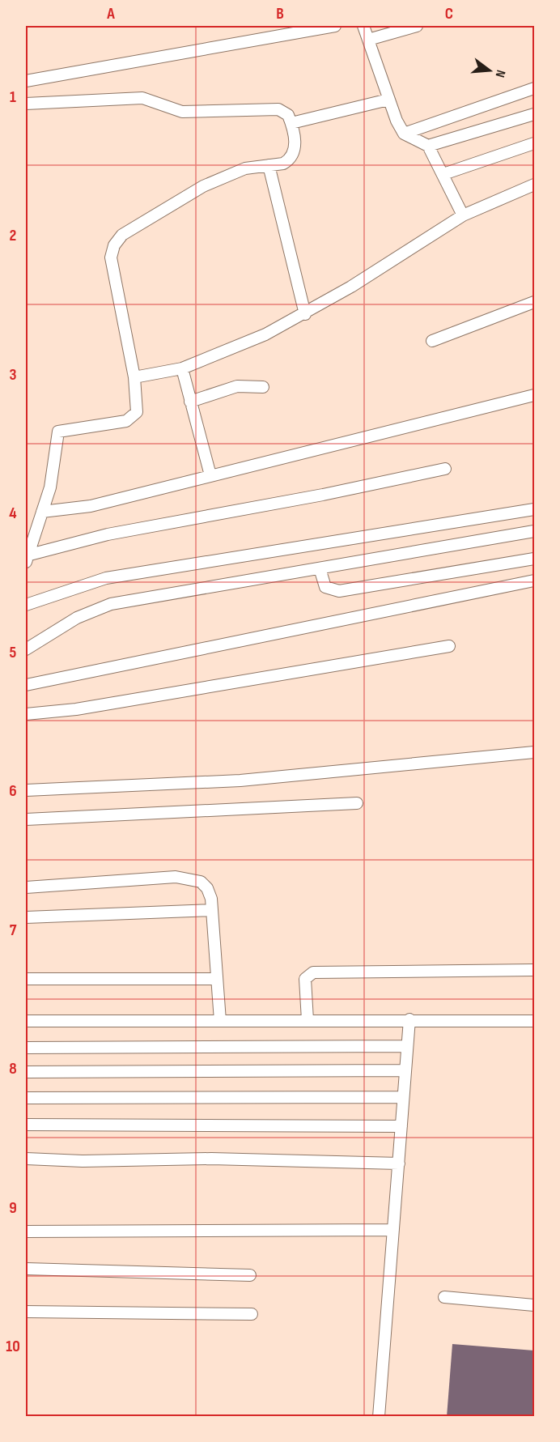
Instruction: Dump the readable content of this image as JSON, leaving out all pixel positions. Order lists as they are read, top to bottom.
{
  "north": "right",
  "grid": {
    "columns": ["A", "B", "C"],
    "rows": [
      "1",
      "2",
      "3",
      "4",
      "5",
      "6",
      "7",
      "8",
      "9",
      "10"
    ]
  }
}
